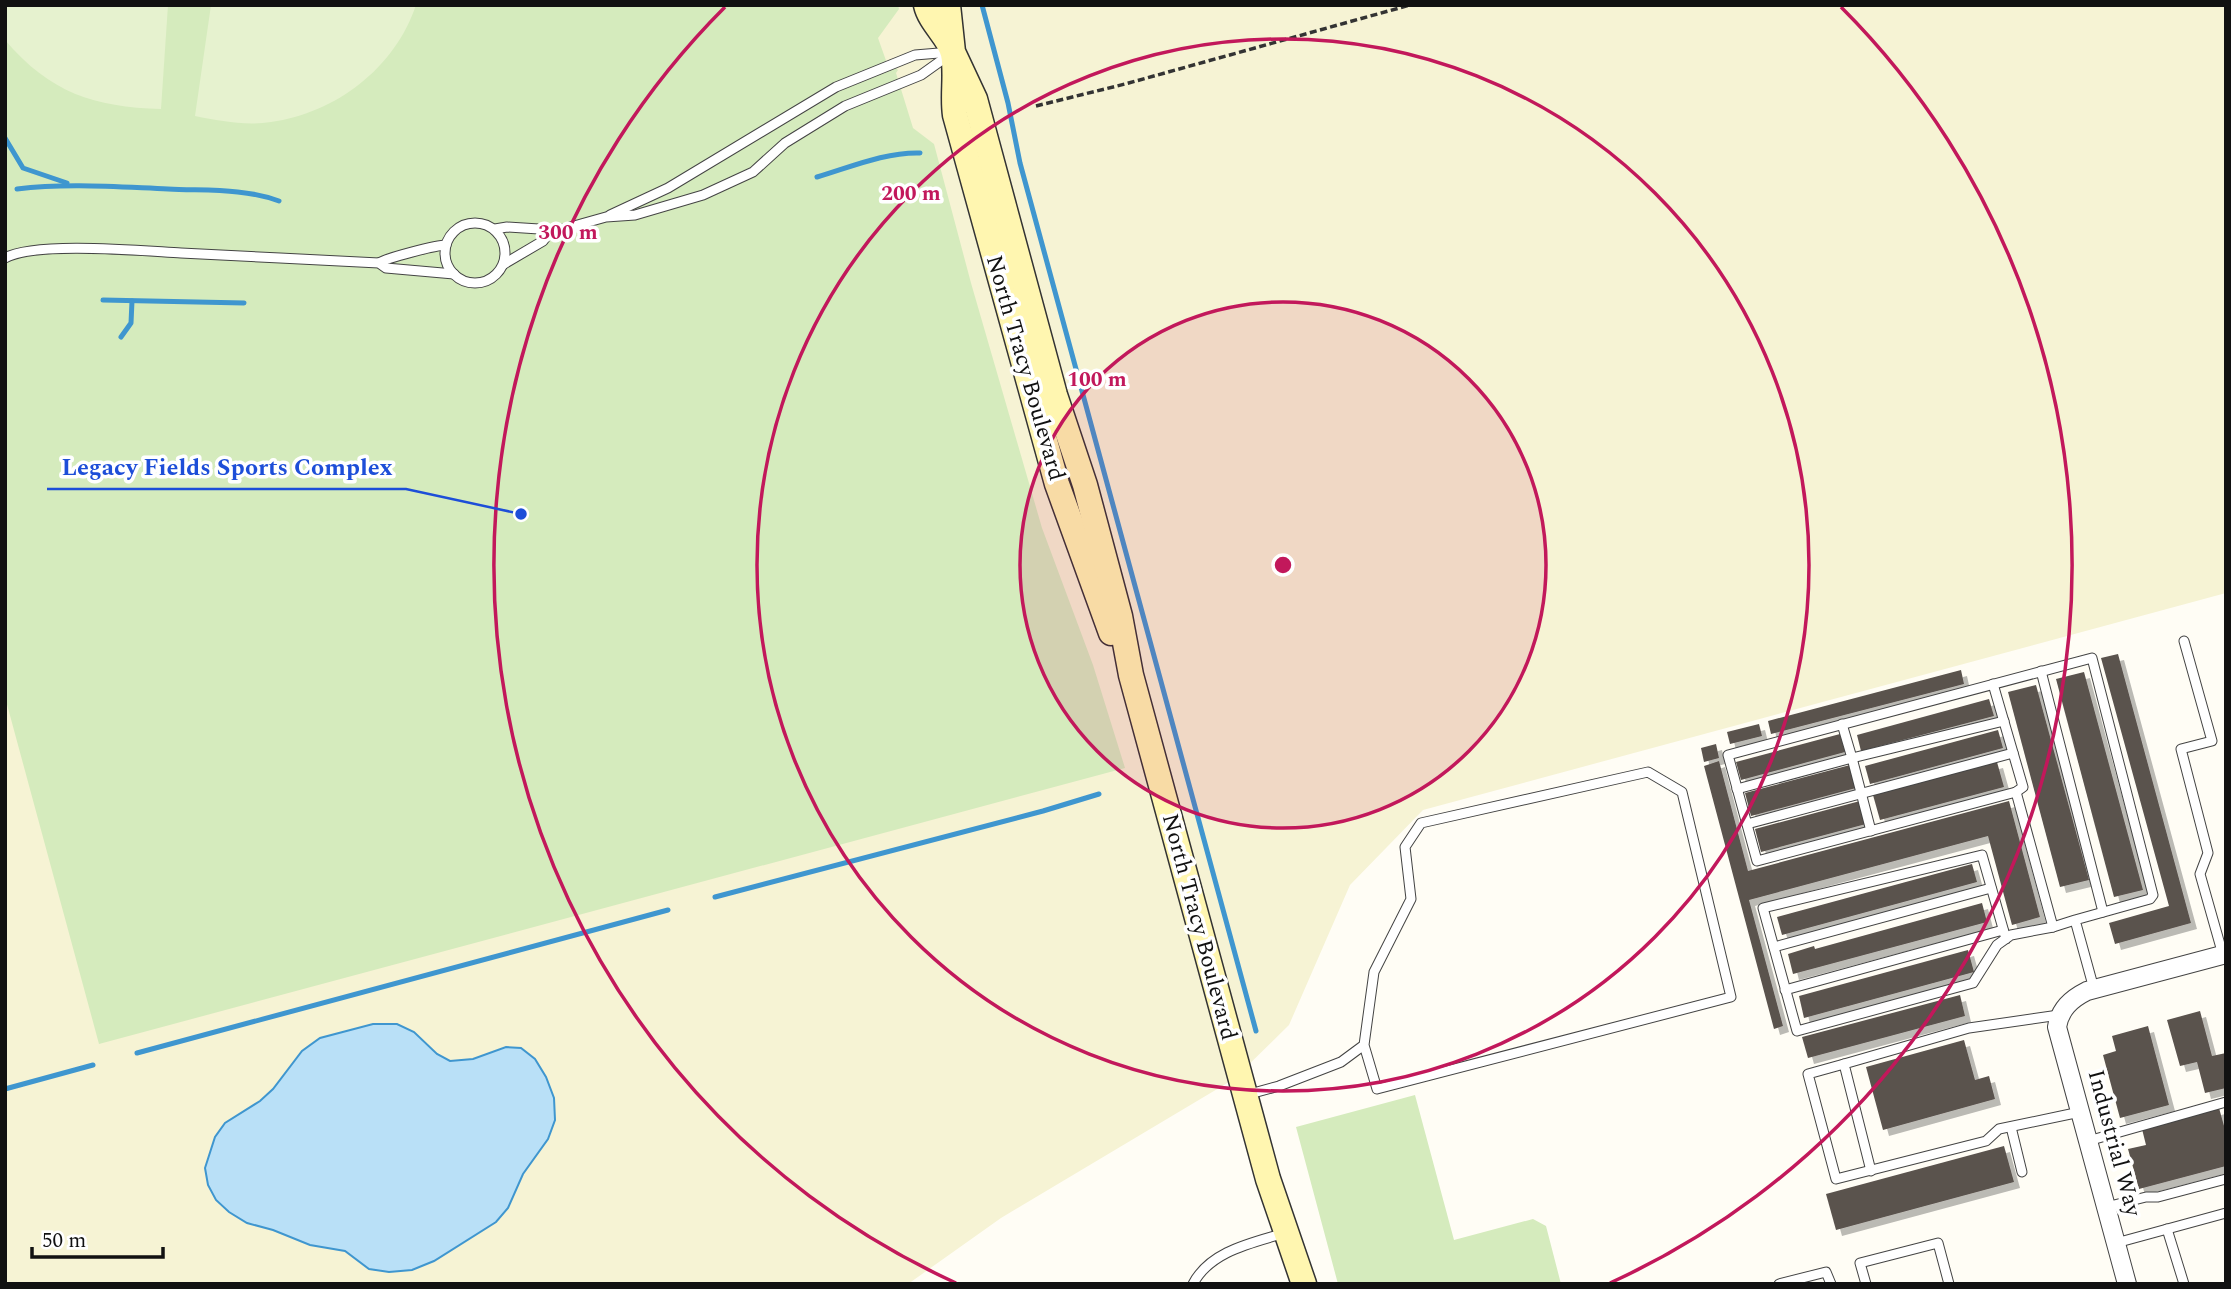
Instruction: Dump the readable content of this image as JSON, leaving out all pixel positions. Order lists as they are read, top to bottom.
{
  "streets": {
    "main road": ["North Tracy Boulevard"],
    "street": ["Industrial Way"]
  },
  "places": ["Legacy Fields Sports Complex"],
  "scale_bar": "50 m",
  "rings": ["200 m", "300 m", "100 m"]
}
